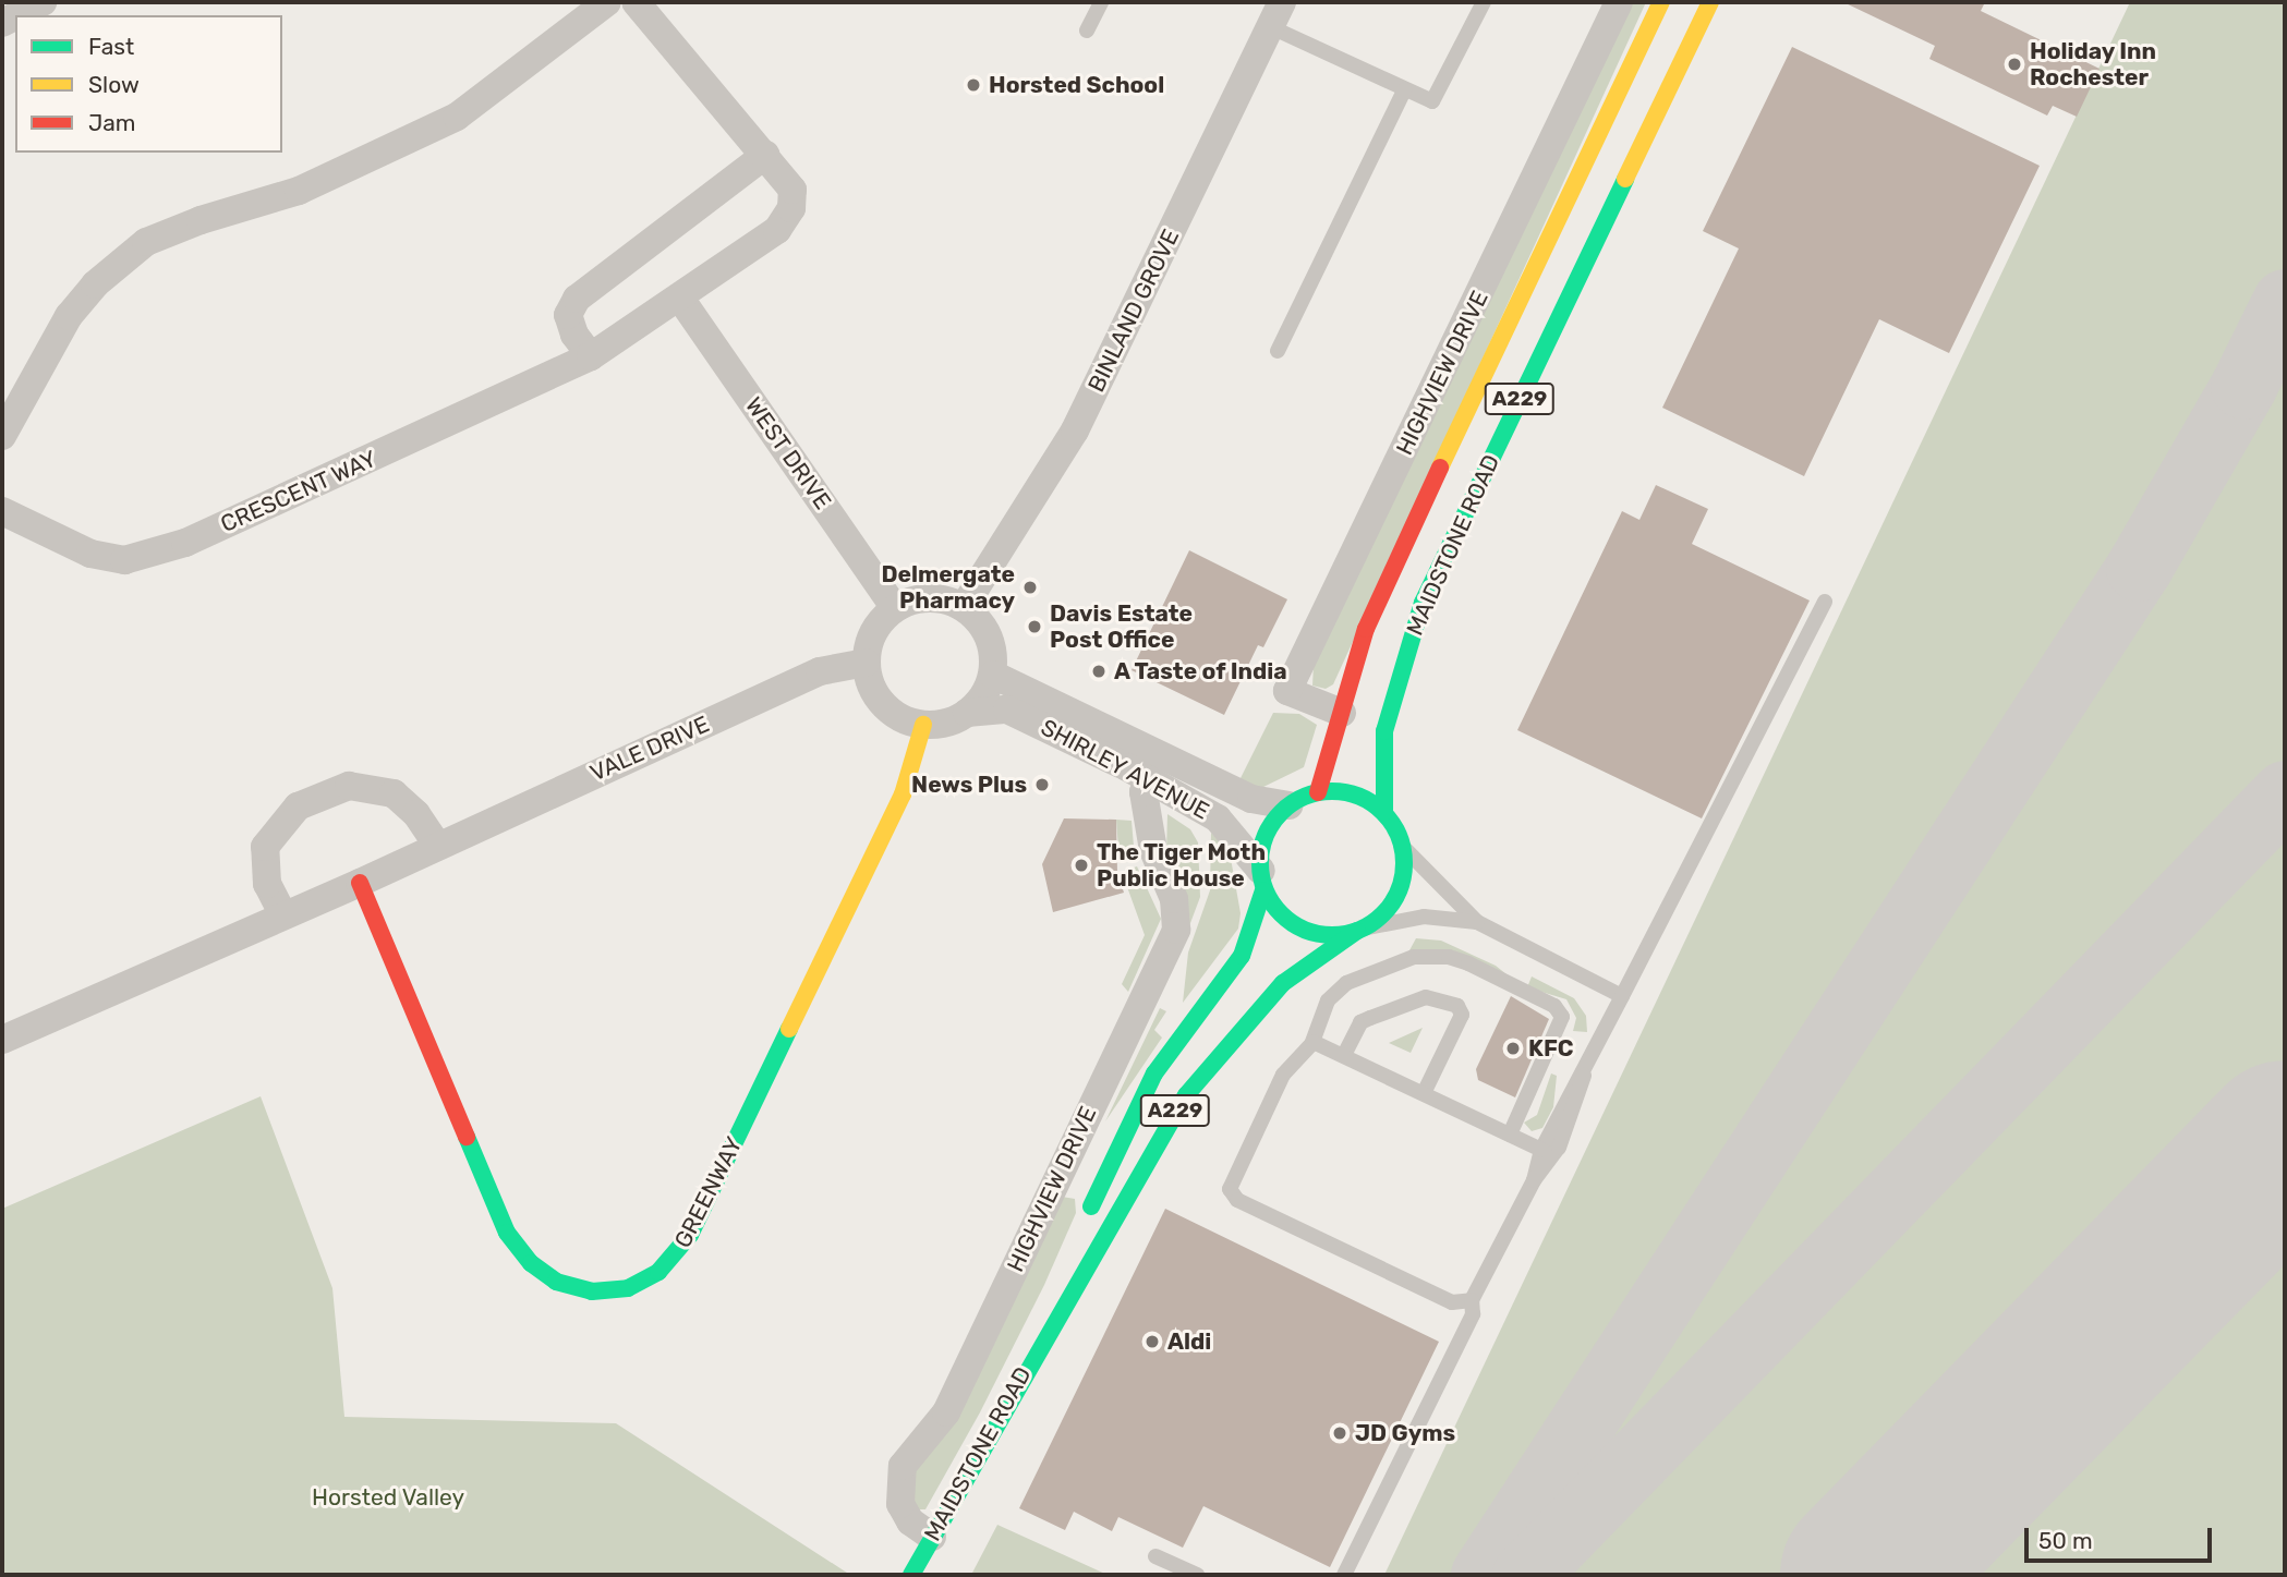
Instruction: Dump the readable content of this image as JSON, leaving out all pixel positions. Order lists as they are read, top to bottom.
{
  "streets": {
    "main road": ["A229", "MAIDSTONE ROAD", "GREENWAY"],
    "street": [
      "BINLAND GROVE",
      "HIGHVIEW DRIVE",
      "WEST DRIVE",
      "CRESCENT WAY",
      "VALE DRIVE",
      "SHIRLEY AVENUE"
    ]
  },
  "crossings": [
    ["BINLAND GROVE", "WEST DRIVE"],
    ["BINLAND GROVE", "VALE DRIVE"],
    ["BINLAND GROVE", "SHIRLEY AVENUE"],
    ["BINLAND GROVE", "GREENWAY"],
    ["HIGHVIEW DRIVE", "MAIDSTONE ROAD"],
    ["HIGHVIEW DRIVE", "SHIRLEY AVENUE"],
    ["A229", "MAIDSTONE ROAD"],
    ["A229", "SHIRLEY AVENUE"],
    ["WEST DRIVE", "CRESCENT WAY"],
    ["WEST DRIVE", "VALE DRIVE"],
    ["WEST DRIVE", "SHIRLEY AVENUE"],
    ["WEST DRIVE", "GREENWAY"],
    ["MAIDSTONE ROAD", "SHIRLEY AVENUE"],
    ["VALE DRIVE", "SHIRLEY AVENUE"],
    ["VALE DRIVE", "GREENWAY"],
    ["SHIRLEY AVENUE", "GREENWAY"]
  ],
  "parks": ["Horsted Valley"],
  "places": [
    "Holiday Inn Rochester",
    "Horsted School",
    "Delmergate Pharmacy",
    "Davis Estate Post Office",
    "A Taste of India",
    "News Plus",
    "The Tiger Moth Public House",
    "KFC",
    "Aldi",
    "JD Gyms"
  ],
  "legend": ["Fast", "Slow", "Jam"],
  "scale_bar": "50 m"
}
